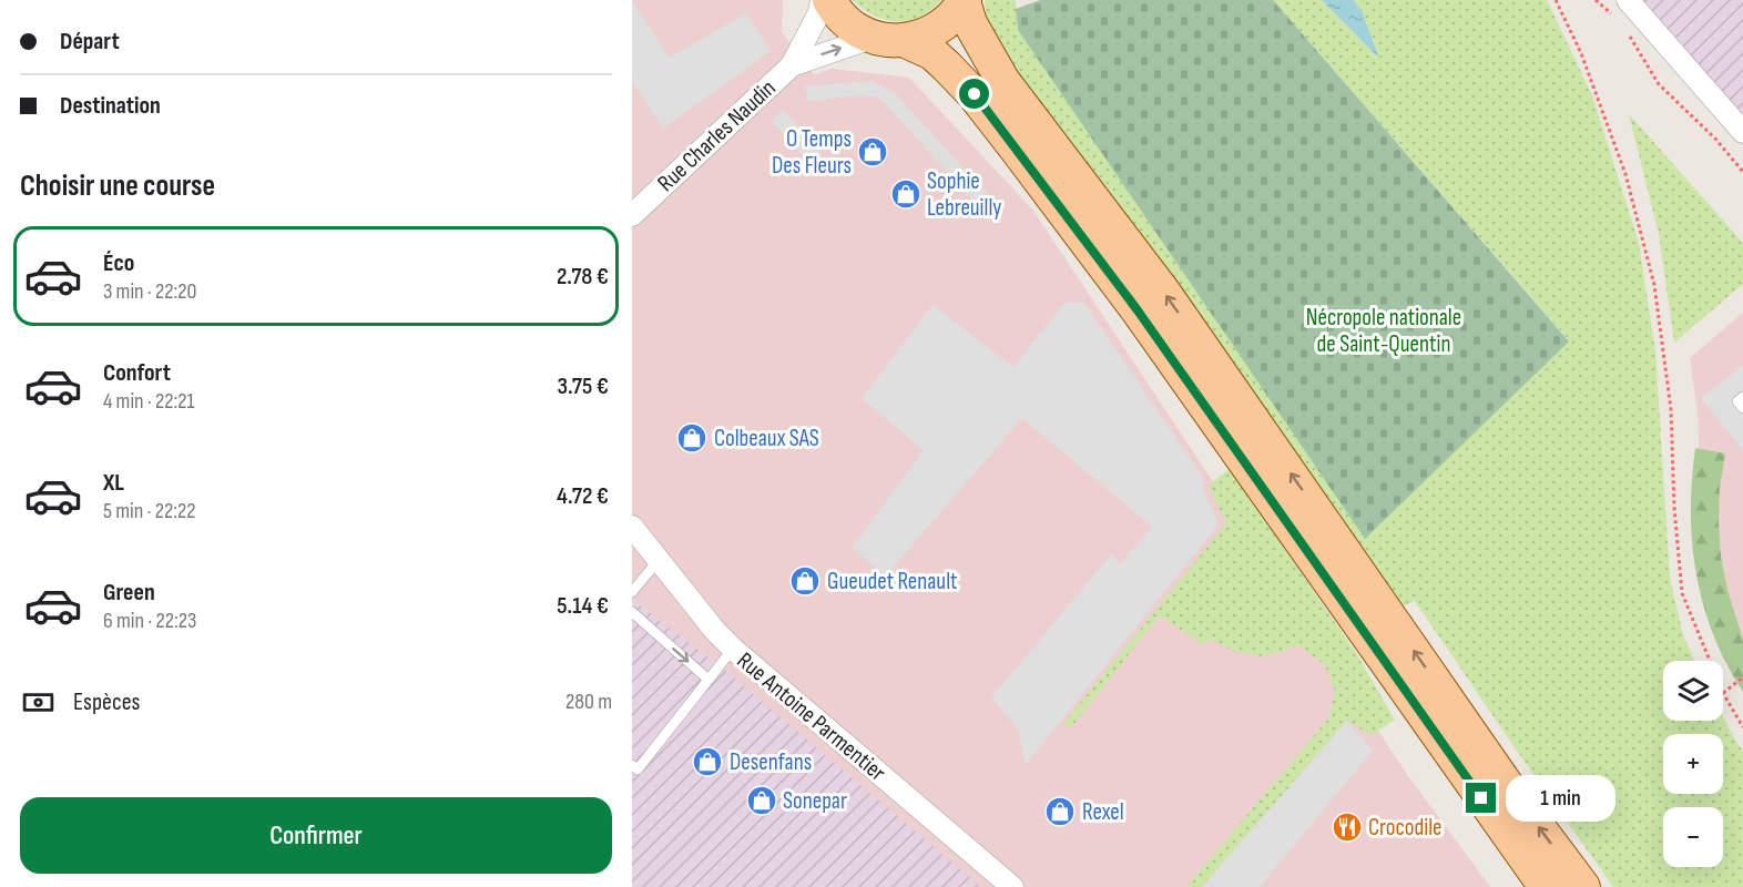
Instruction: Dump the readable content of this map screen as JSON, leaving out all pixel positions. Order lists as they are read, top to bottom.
{
  "streets": {
    "street": ["Rue Charles Naudin", "Rue Antoine Parmentier"]
  },
  "parks": ["Nécropole nationale de Saint-Quentin"],
  "places": {
    "shop": [
      "O Temps Des Fleurs",
      "Sophie Lebreuilly",
      "Colbeaux SAS",
      "Gueudet Renault",
      "Desenfans",
      "Sonepar",
      "Rexel"
    ],
    "restaurant": ["Crocodile"]
  },
  "page": {
    "banner": ["Départ", "Destination"],
    "heading": "Choisir une course",
    "list": [
      {
        "name": "Éco",
        "note": "3 min · 22:20",
        "value": "2.78 €"
      },
      {
        "name": "Confort",
        "note": "4 min · 22:21",
        "value": "3.75 €"
      },
      {
        "name": "XL",
        "note": "5 min · 22:22",
        "value": "4.72 €"
      },
      {
        "name": "Green",
        "note": "6 min · 22:23",
        "value": "5.14 €"
      }
    ],
    "map_buttons": ["+", "−"],
    "pay": ["Espèces", "280 m"],
    "bubble": "1 min",
    "buttons": "Confirmer"
  }
}
